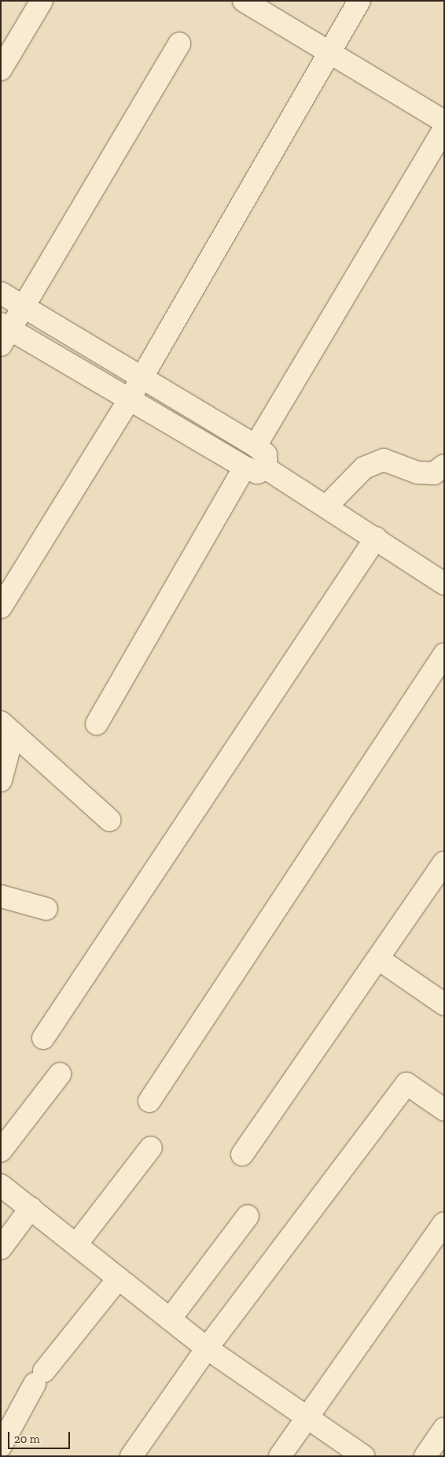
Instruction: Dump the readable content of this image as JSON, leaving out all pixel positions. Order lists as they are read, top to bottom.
{
  "scale_bar": "20 m"
}
